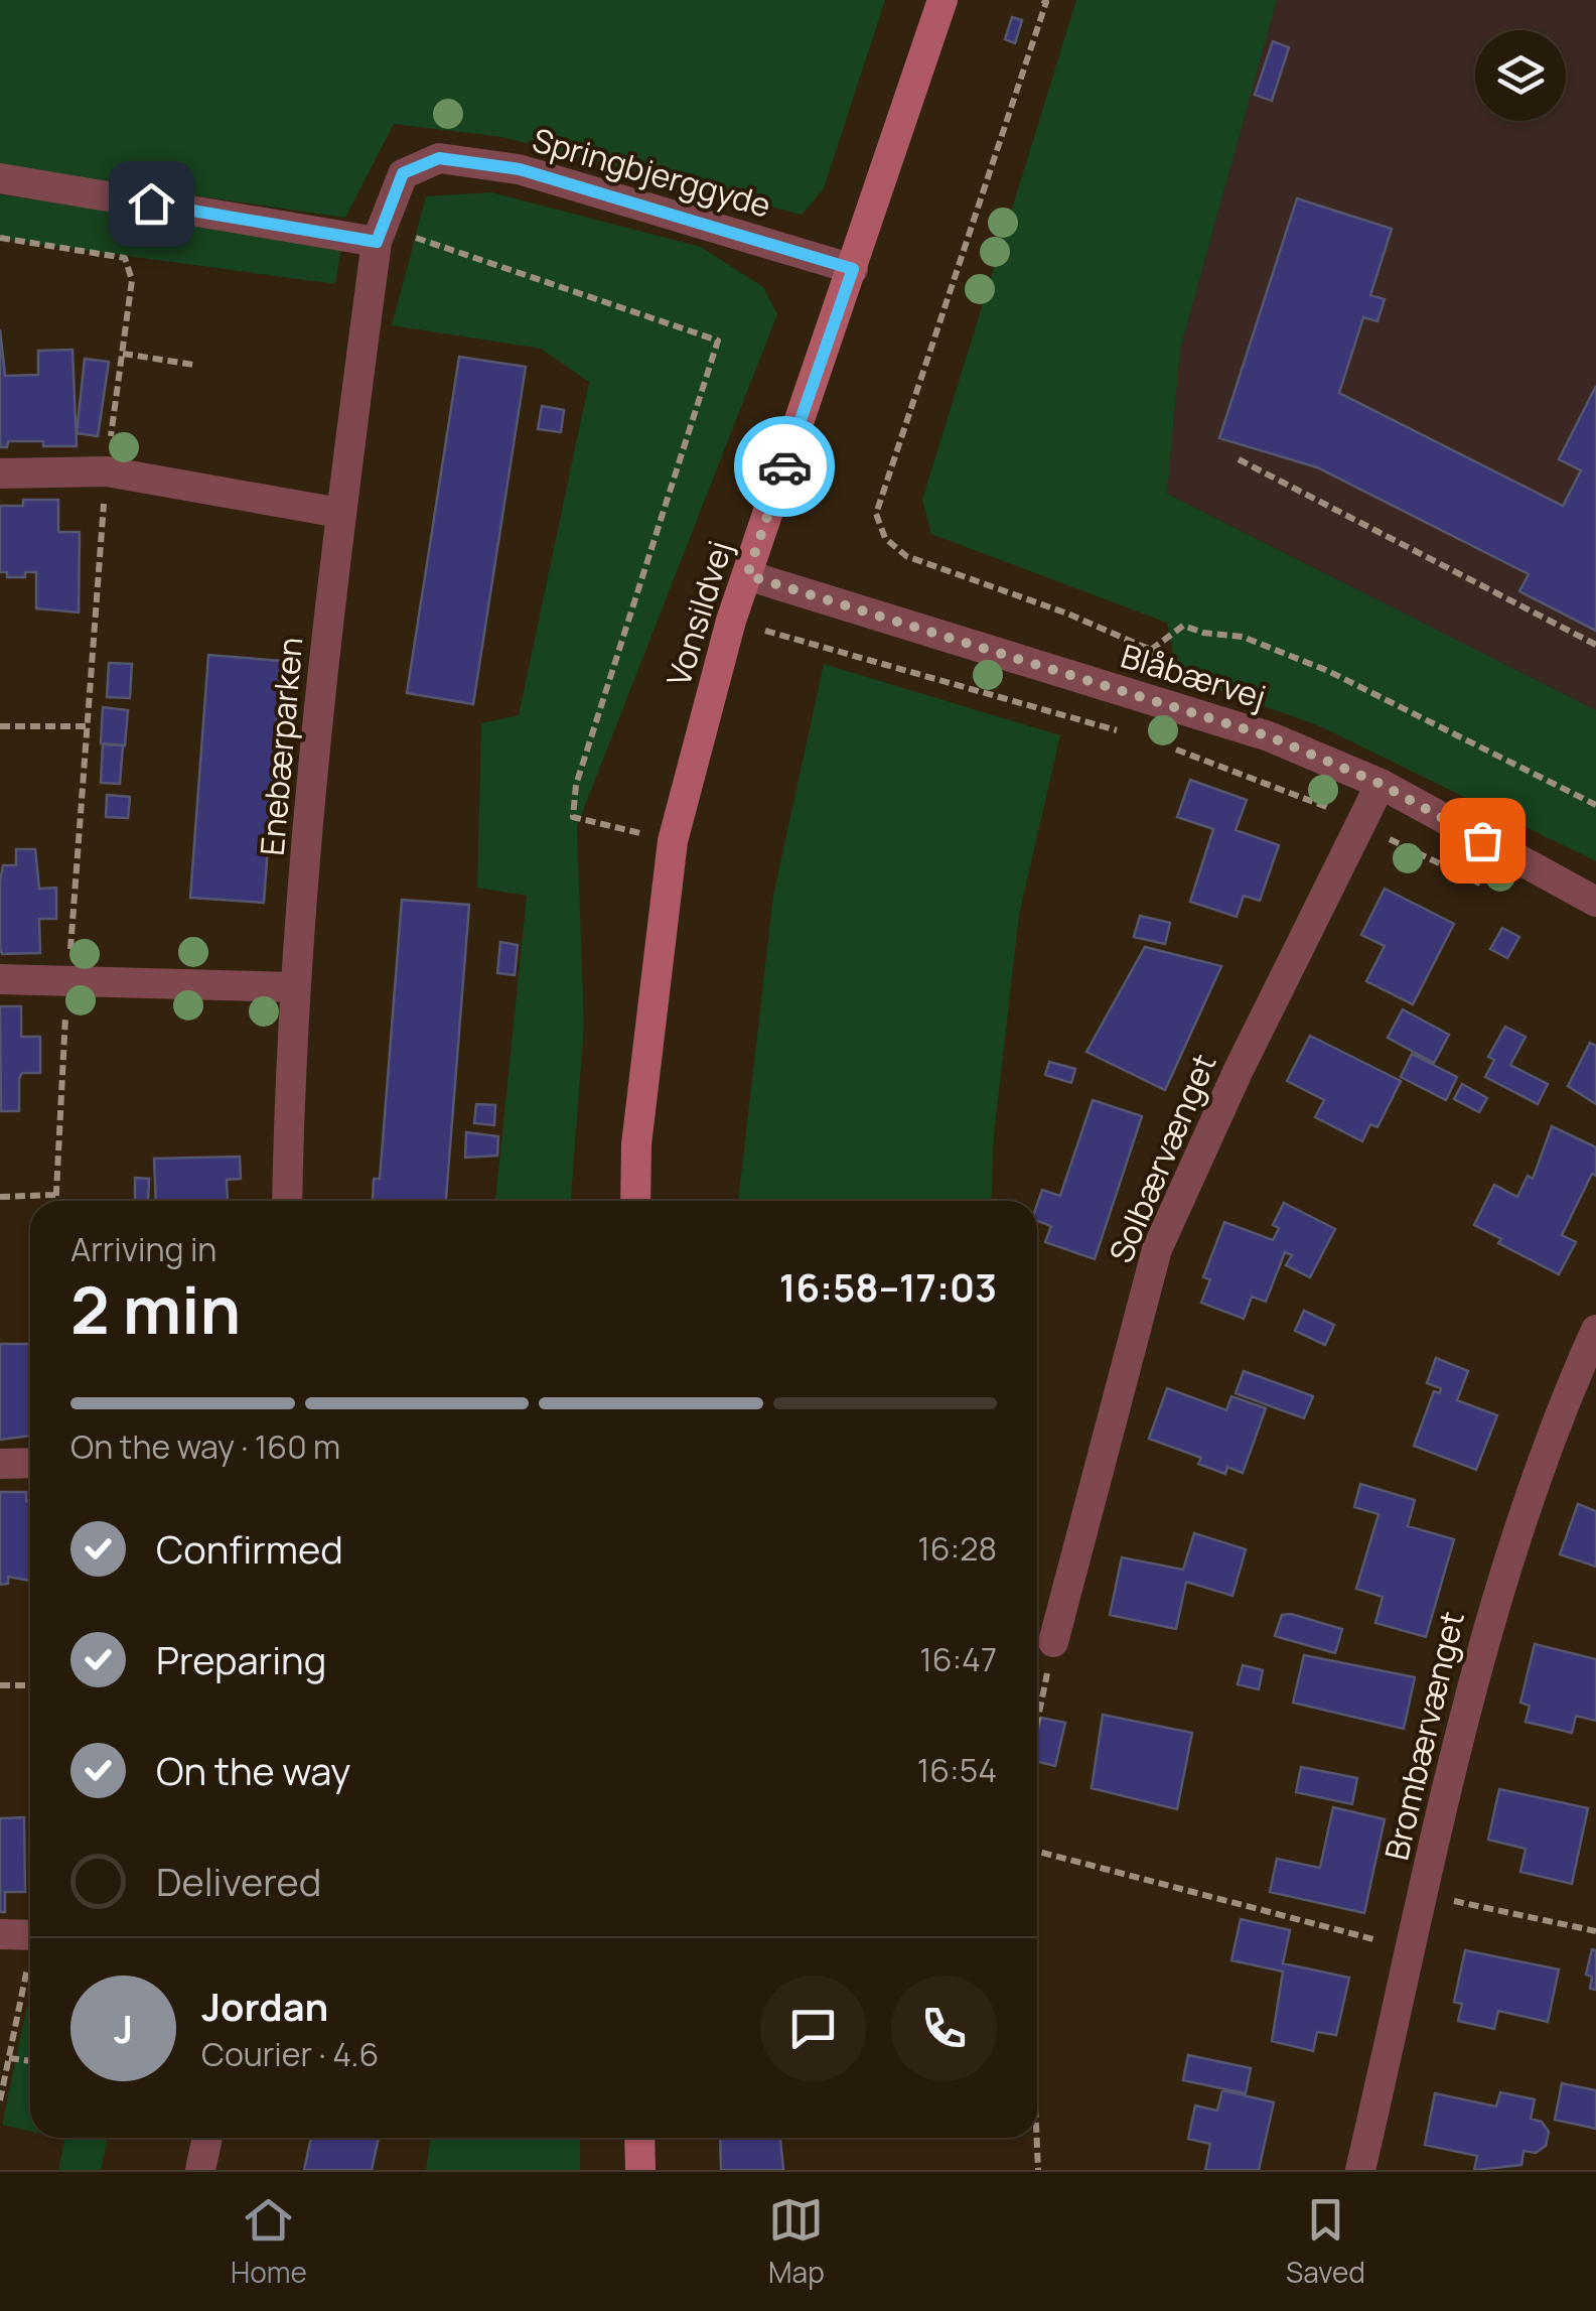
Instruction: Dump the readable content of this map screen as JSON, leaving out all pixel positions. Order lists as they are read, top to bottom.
{
  "streets": {
    "main road": ["Vonsildvej"],
    "street": [
      "Springbjerggyde",
      "Blåbærvej",
      "Enebærparken",
      "Solbærvænget",
      "Brombærvænget"
    ]
  },
  "crossings": [
    ["Springbjerggyde", "Vonsildvej"],
    ["Springbjerggyde", "Enebærparken"],
    ["Vonsildvej", "Blåbærvej"],
    ["Blåbærvej", "Solbærvænget"]
  ],
  "page": {
    "heading": ["2 min", "Arriving in", "16:58–17:03"],
    "panel": ["Jordan", "Courier · 4.6"],
    "bar": "On the way · 160 m",
    "list": [
      ["Confirmed", "16:28"],
      ["Preparing", "16:47"],
      ["On the way", "16:54"],
      "Delivered"
    ],
    "round": "J",
    "tabs": ["Home", "Map", "Saved"]
  }
}
